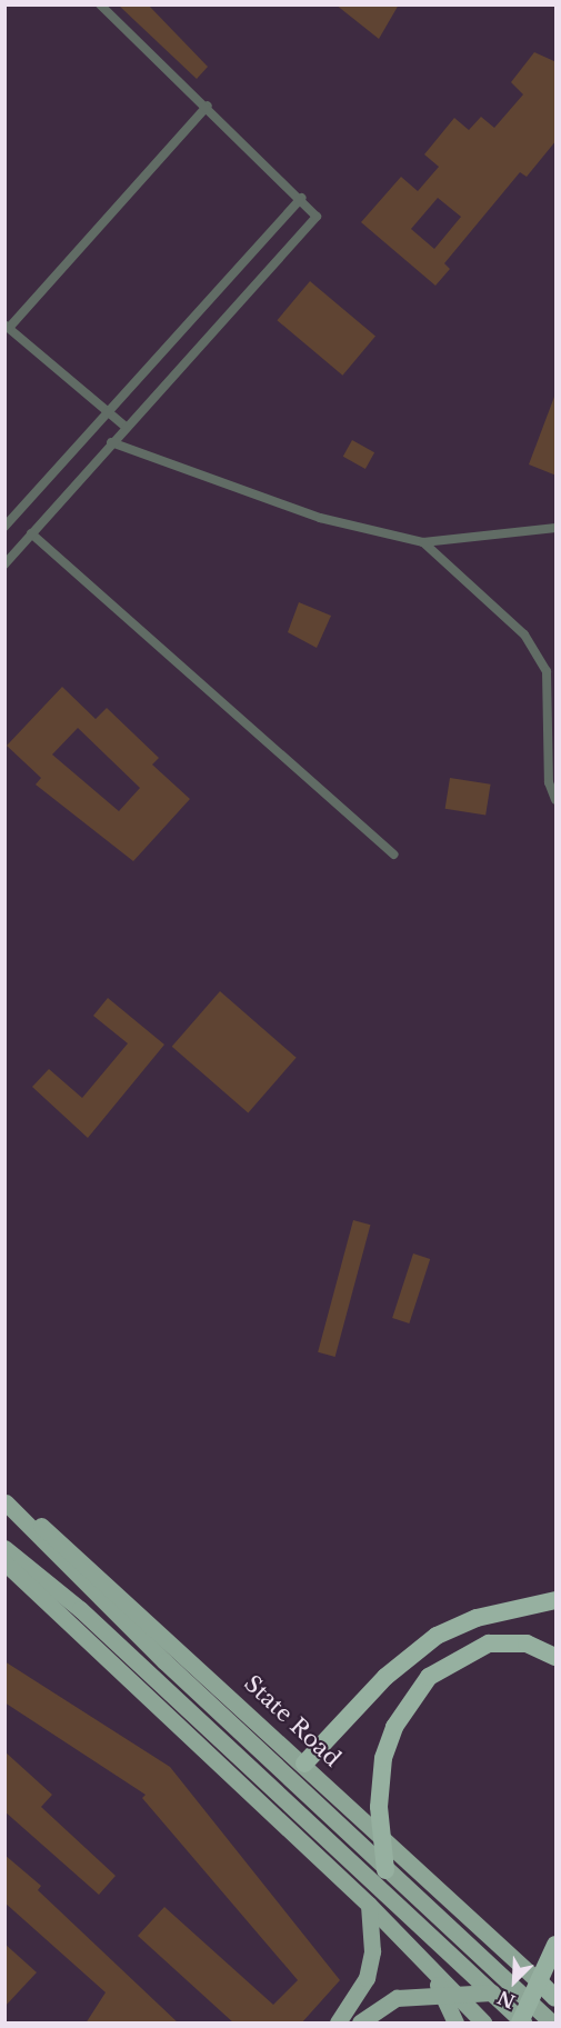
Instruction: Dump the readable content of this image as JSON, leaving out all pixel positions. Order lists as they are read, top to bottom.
{
  "streets": {
    "main road": ["State Road"]
  },
  "north": "bottom left"
}
